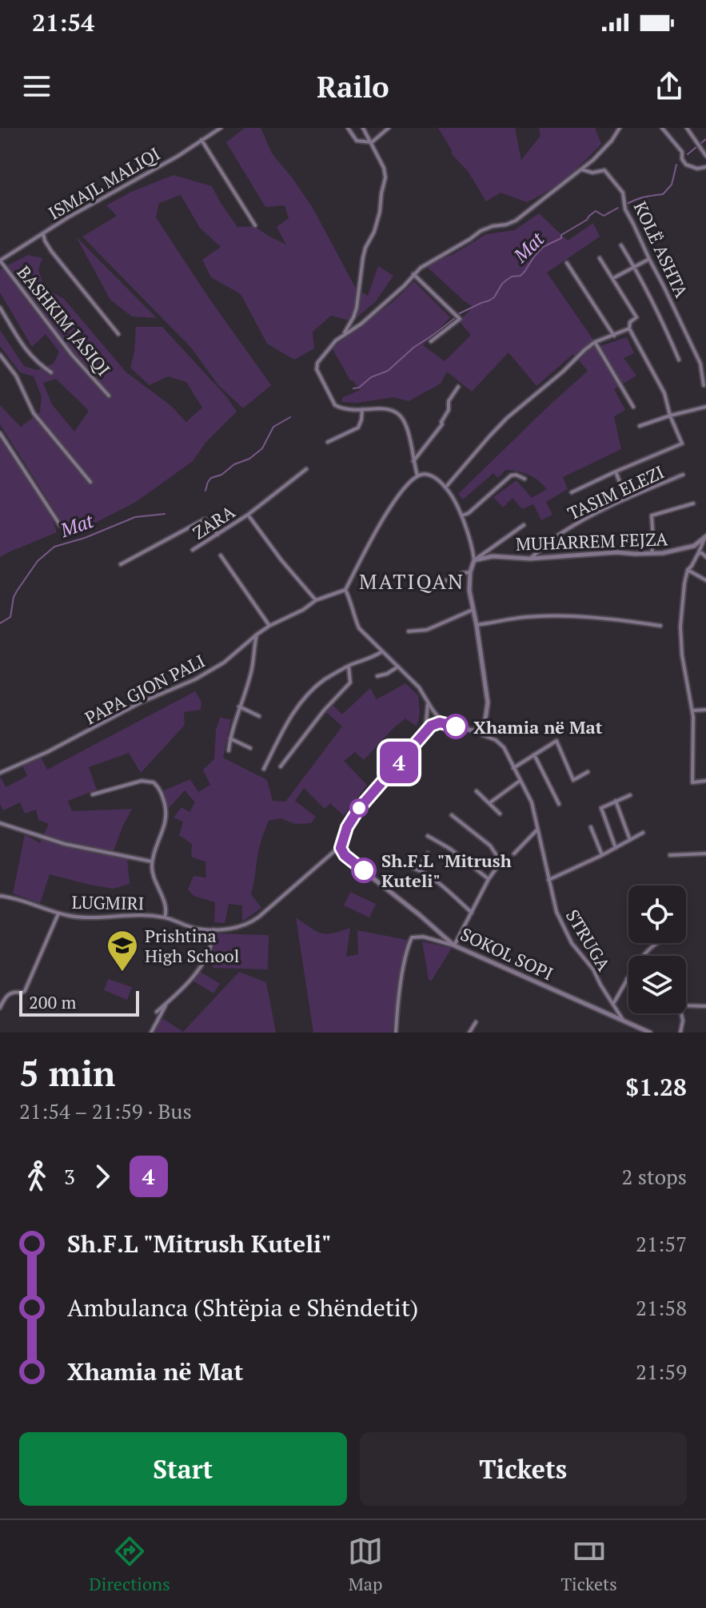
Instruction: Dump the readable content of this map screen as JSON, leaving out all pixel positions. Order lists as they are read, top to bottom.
{
  "streets": {
    "street": [
      "ISMAJL MALIQI",
      "KOLË ASHTA",
      "BASHKIM JASIQI",
      "TASIM ELEZI",
      "ZARA",
      "MUHARREM FEJZA",
      "PAPA GJON PALI",
      "LUGMIRI",
      "STRUGA",
      "SOKOL SOPI"
    ]
  },
  "crossings": [
    ["ISMAJL MALIQI", "BASHKIM JASIQI"],
    ["TASIM ELEZI", "MUHARREM FEJZA"],
    ["LUGMIRI", "SOKOL SOPI"],
    ["STRUGA", "SOKOL SOPI"]
  ],
  "districts": ["MATIQAN"],
  "water": ["Mat"],
  "places": {
    "other": ["Xhamia në Mat", "Sh.F.L \"Mitrush Kuteli\""],
    "school or university": ["Prishtina High School"]
  },
  "lines": ["bus line 4"],
  "scale_bar": "200 m",
  "page": {
    "status": "21:54",
    "header": "Railo",
    "on_map": "4",
    "scale": "200 m",
    "heading": ["5 min", "21:54 – 21:59 · Bus", "$1.28"],
    "legs": ["3", "4", "2 stops"],
    "list": [
      {
        "name": "Sh.F.L \"Mitrush Kuteli\"",
        "value": "21:57"
      },
      {
        "name": "Ambulanca (Shtëpia e Shëndetit)",
        "value": "21:58"
      },
      {
        "name": "Xhamia në Mat",
        "value": "21:59"
      }
    ],
    "buttons": ["Start", "Tickets"],
    "tabs": ["Directions", "Map", "Tickets"]
  }
}
